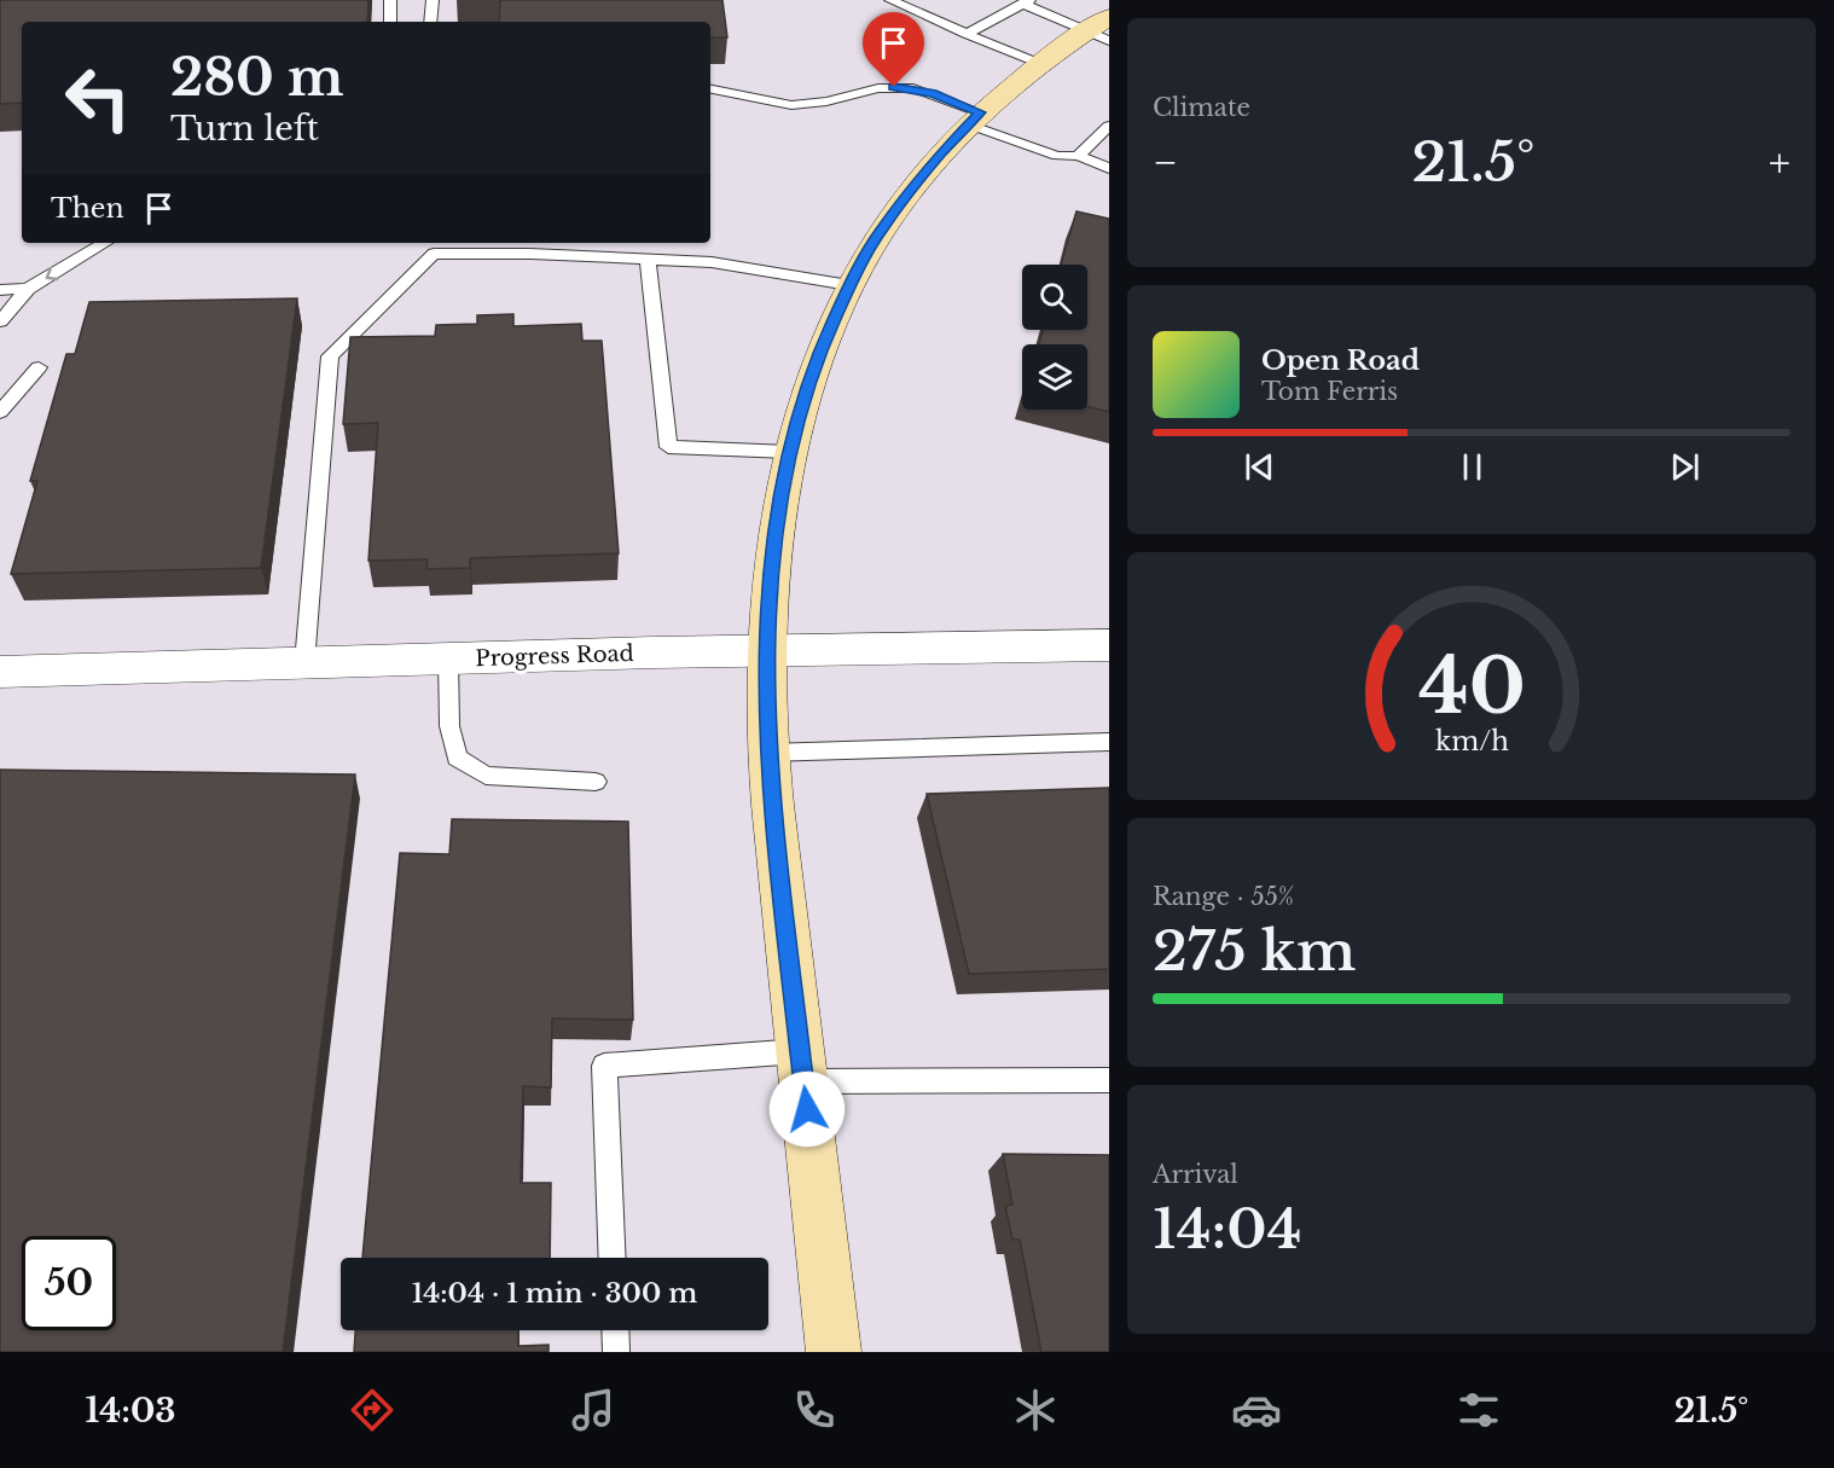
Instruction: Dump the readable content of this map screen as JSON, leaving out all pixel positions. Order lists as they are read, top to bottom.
{
  "streets": {
    "street": ["Progress Road"]
  },
  "page": {
    "tile": [
      "Climate",
      ["Range · 55%", "275 km"],
      ["Arrival", "14:04"]
    ],
    "turn": ["280 m", "Turn left"],
    "heat": ["−", "21.5°", "+"],
    "then": "Then",
    "song": ["Open Road", "Tom Ferris"],
    "limit": "50",
    "trip": "14:04 · 1 min · 300 m",
    "tabs": ["14:03", "21.5°"],
    "gauge": ["40", "km/h"]
  }
}
